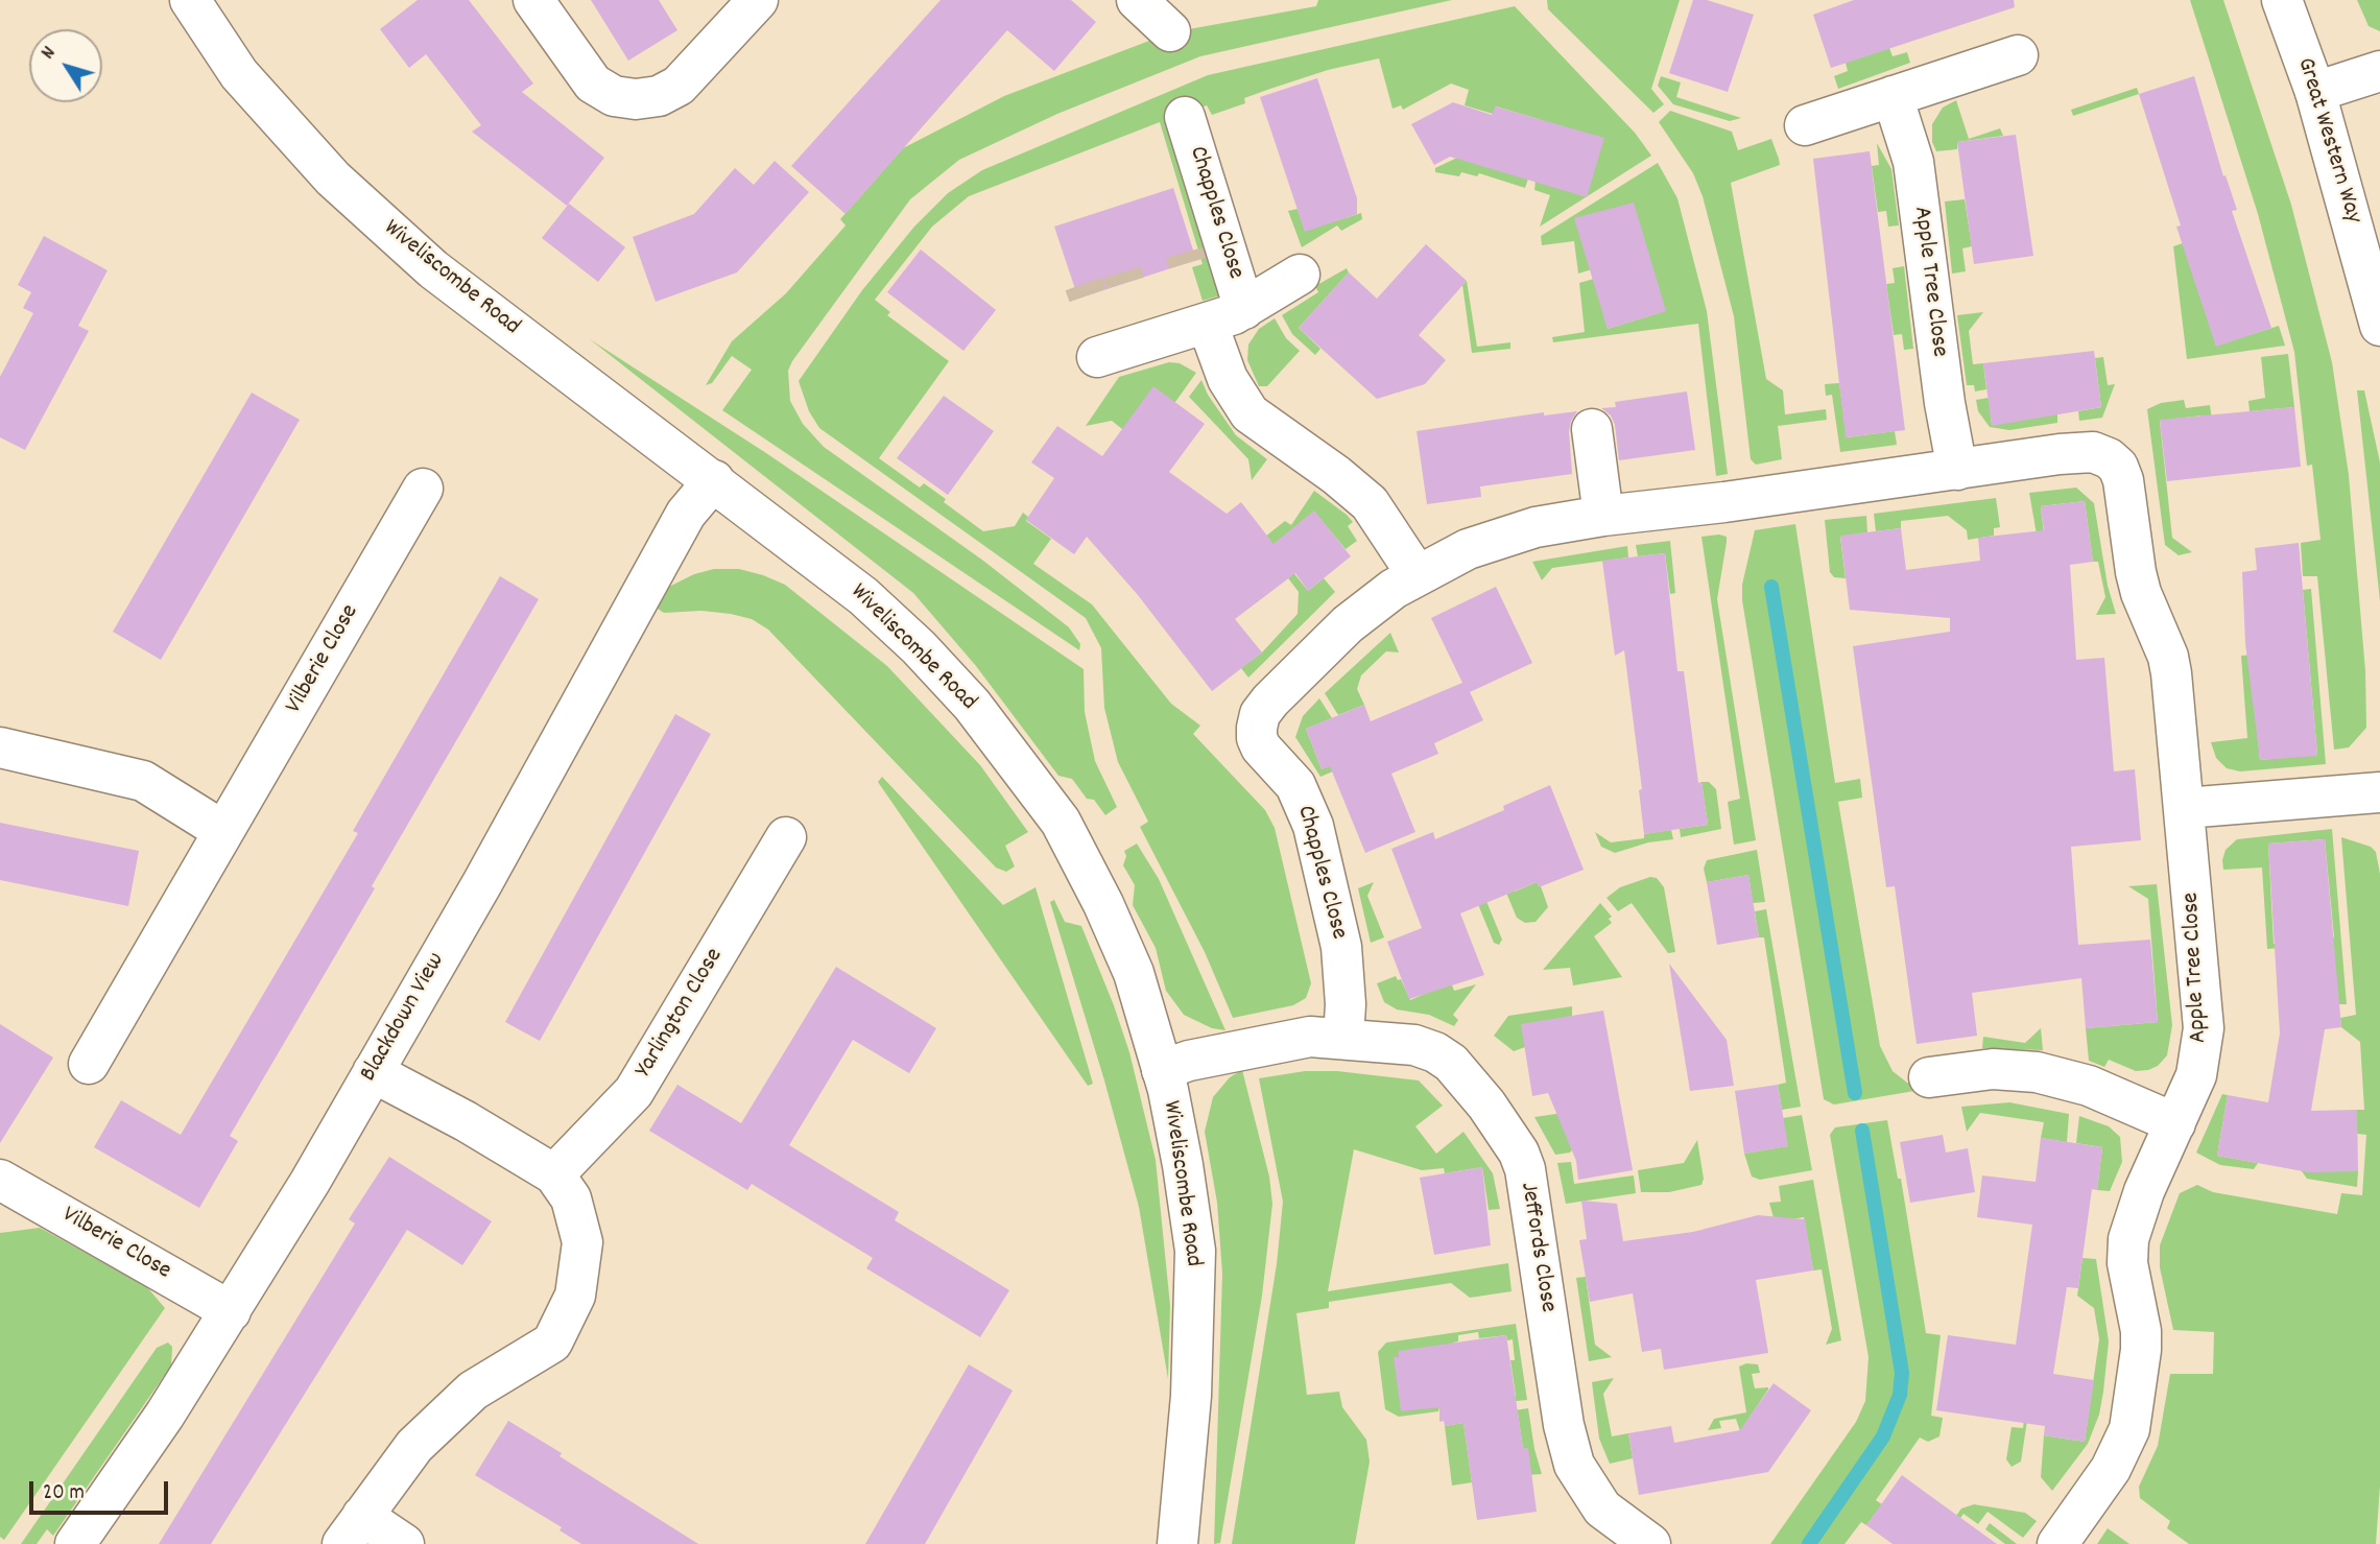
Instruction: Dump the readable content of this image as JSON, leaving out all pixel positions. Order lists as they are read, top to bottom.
{
  "streets": {
    "street": [
      "Great Western Way",
      "Chapples Close",
      "Wiveliscombe Road",
      "Apple Tree Close",
      "Vilberie Close",
      "Yarlington Close",
      "Blackdown View",
      "Jeffords Close"
    ]
  },
  "crossings": [
    ["Chapples Close", "Apple Tree Close"],
    ["Chapples Close", "Jeffords Close"],
    ["Wiveliscombe Road", "Blackdown View"],
    ["Wiveliscombe Road", "Jeffords Close"],
    ["Vilberie Close", "Blackdown View"]
  ],
  "scale_bar": "20 m",
  "north": "top left"
}
